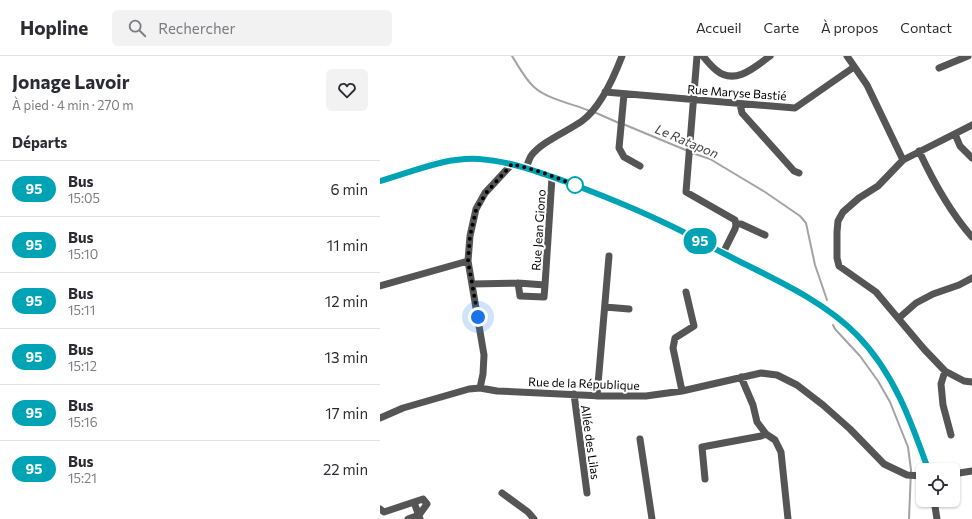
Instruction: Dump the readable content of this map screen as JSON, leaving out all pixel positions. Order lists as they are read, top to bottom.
{
  "streets": {
    "street": [
      "Rue Maryse Bastié",
      "Rue Jean Giono",
      "Rue de la République",
      "Allée des Lilas"
    ]
  },
  "crossings": [
    ["Rue de la République", "Allée des Lilas"]
  ],
  "water": ["Le Ratapon"],
  "lines": ["bus line 95"],
  "page": {
    "header": "Hopline",
    "search": "Rechercher",
    "nav": [
      "Accueil",
      "Carte",
      "À propos",
      "Contact"
    ],
    "heading": [
      ["Jonage Lavoir", "À pied · 4 min · 270 m"],
      "Départs"
    ],
    "on_map": "95",
    "list": [
      {
        "mark": "95",
        "name": "Bus",
        "note": "15:05",
        "value": "6 min"
      },
      {
        "mark": "95",
        "name": "Bus",
        "note": "15:10",
        "value": "11 min"
      },
      {
        "mark": "95",
        "name": "Bus",
        "note": "15:11",
        "value": "12 min"
      },
      {
        "mark": "95",
        "name": "Bus",
        "note": "15:12",
        "value": "13 min"
      },
      {
        "mark": "95",
        "name": "Bus",
        "note": "15:16",
        "value": "17 min"
      },
      {
        "mark": "95",
        "name": "Bus",
        "note": "15:21",
        "value": "22 min"
      }
    ]
  }
}
